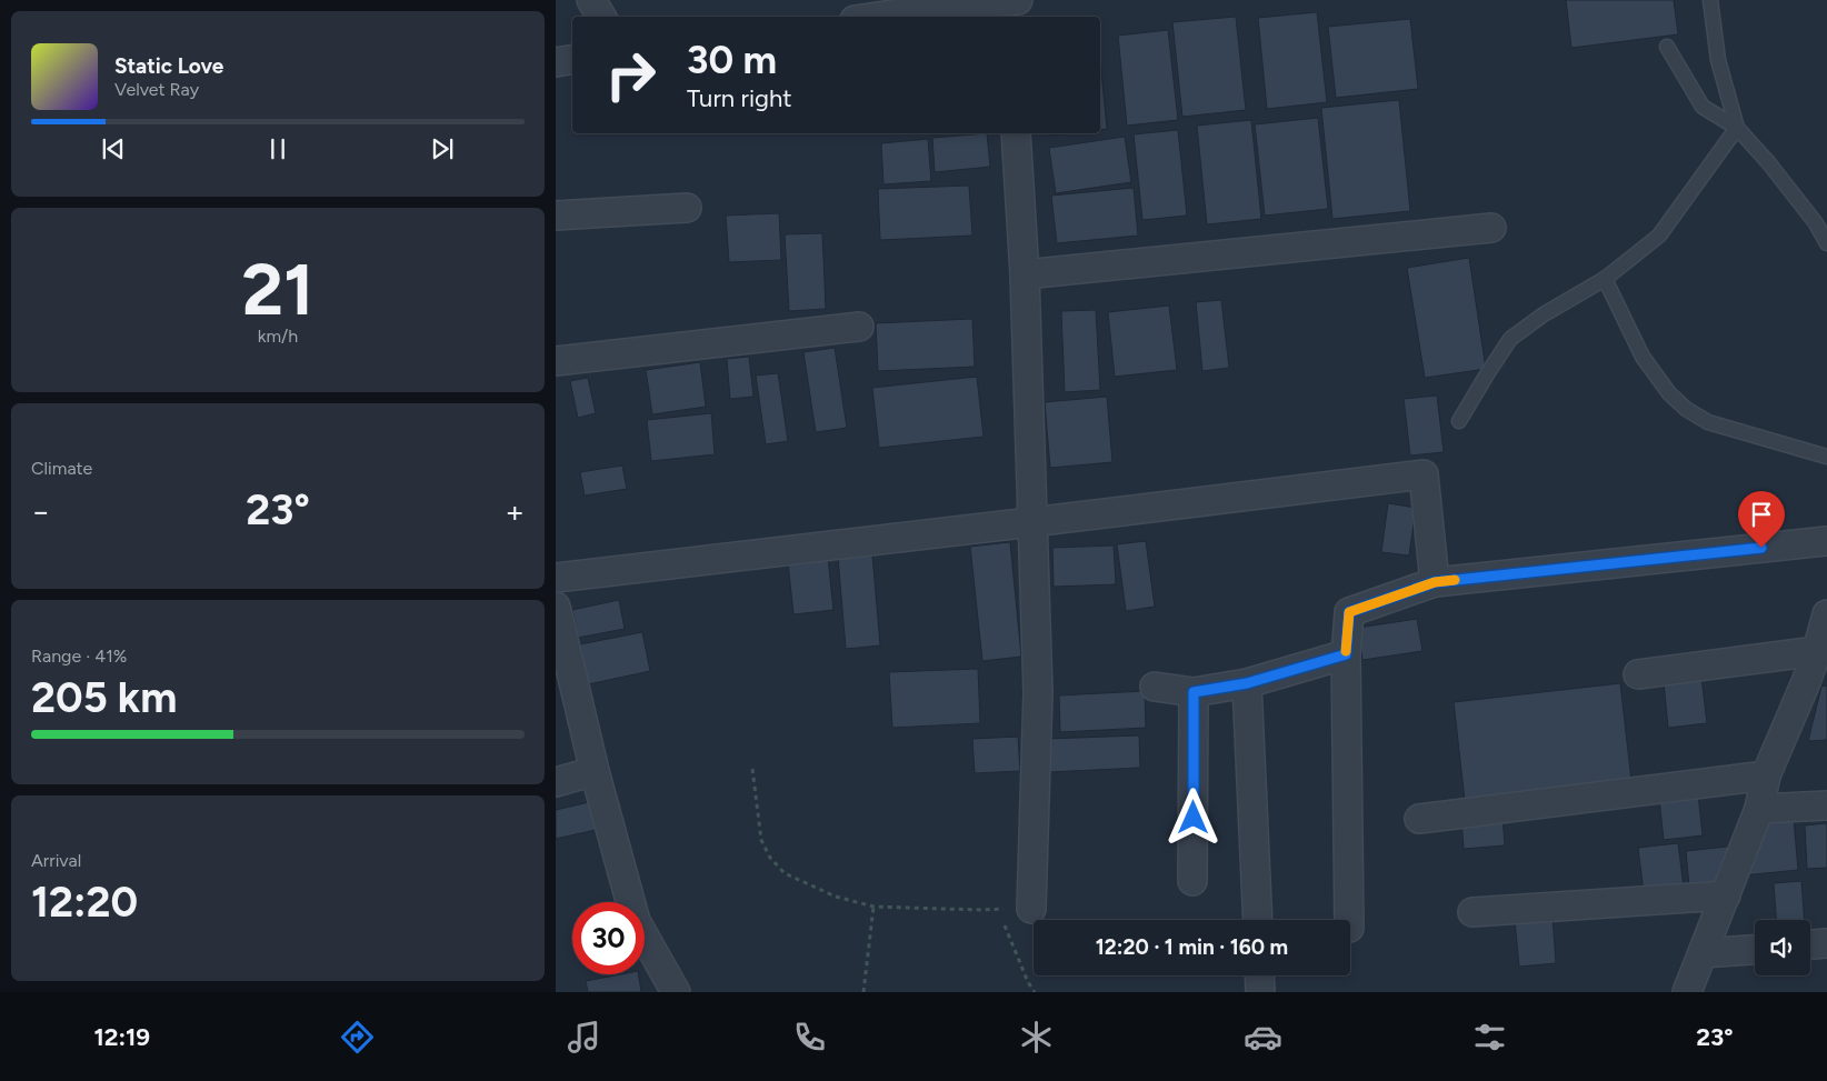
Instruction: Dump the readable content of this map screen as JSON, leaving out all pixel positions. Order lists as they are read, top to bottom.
{
  "page": {
    "turn": ["30 m", "Turn right"],
    "song": ["Static Love", "Velvet Ray"],
    "tile": [
      ["21", "km/h"],
      "Climate",
      ["Range · 41%", "205 km"],
      ["Arrival", "12:20"]
    ],
    "heat": ["−", "23°", "+"],
    "limit": "30",
    "trip": "12:20 · 1 min · 160 m",
    "tabs": ["12:19", "23°"]
  }
}
